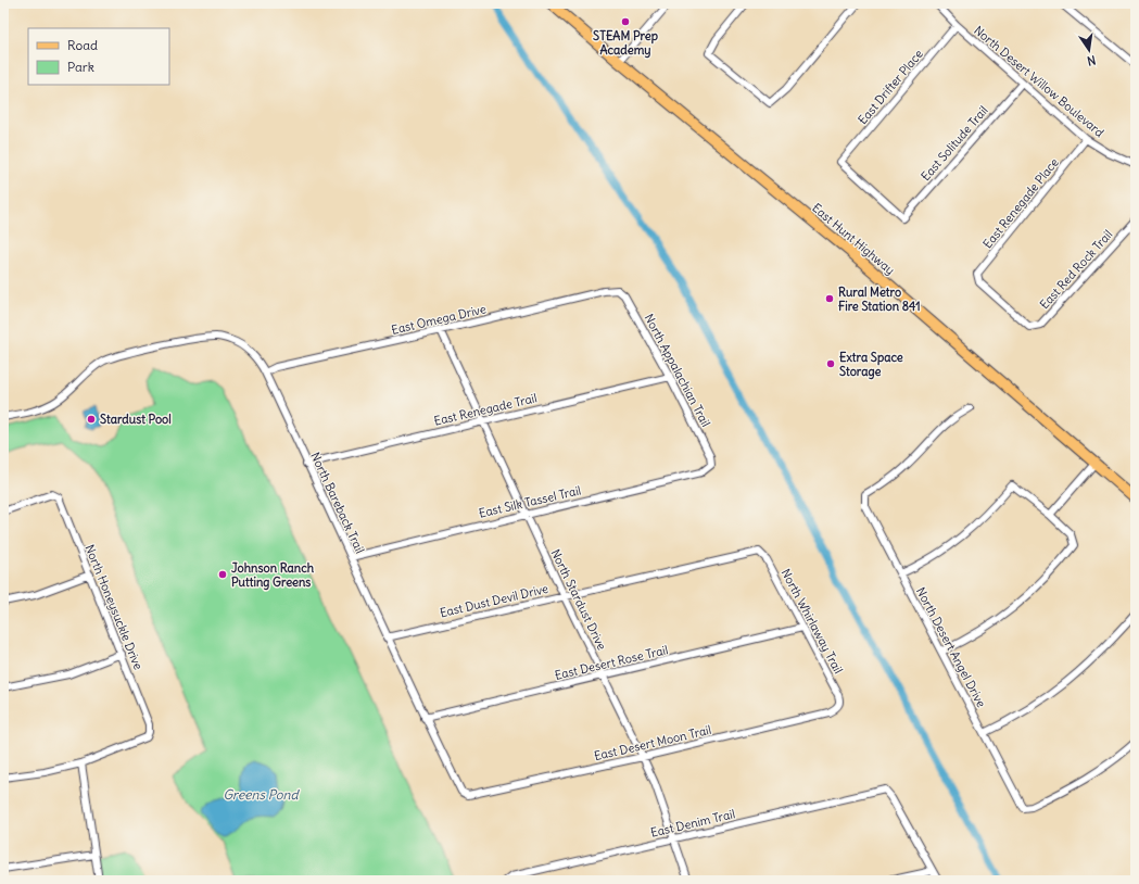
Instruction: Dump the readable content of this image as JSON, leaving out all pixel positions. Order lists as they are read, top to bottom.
{
  "streets": {
    "main road": ["East Hunt Highway"],
    "street": [
      "North Desert Willow Boulevard",
      "East Drifter Place",
      "East Solitude Trail",
      "East Renegade Place",
      "East Red Rock Trail",
      "East Omega Drive",
      "North Appalachian Trail",
      "East Renegade Trail",
      "East Silk Tassel Trail",
      "North Bareback Trail",
      "North Stardust Drive",
      "East Dust Devil Drive",
      "North Honeysuckle Drive",
      "North Whirlaway Trail",
      "North Desert Angel Drive",
      "East Desert Rose Trail",
      "East Desert Moon Trail",
      "East Denim Trail"
    ]
  },
  "crossings": [
    ["North Desert Willow Boulevard", "East Drifter Place"],
    ["North Desert Willow Boulevard", "East Solitude Trail"],
    ["North Desert Willow Boulevard", "East Renegade Place"],
    ["East Drifter Place", "East Solitude Trail"],
    ["East Renegade Place", "East Red Rock Trail"],
    ["East Omega Drive", "North Appalachian Trail"],
    ["East Omega Drive", "North Bareback Trail"],
    ["East Omega Drive", "North Stardust Drive"],
    ["North Appalachian Trail", "East Renegade Trail"],
    ["North Appalachian Trail", "East Silk Tassel Trail"],
    ["East Renegade Trail", "North Bareback Trail"],
    ["East Renegade Trail", "North Stardust Drive"],
    ["East Silk Tassel Trail", "North Bareback Trail"],
    ["East Silk Tassel Trail", "North Stardust Drive"],
    ["North Bareback Trail", "East Dust Devil Drive"],
    ["North Bareback Trail", "East Desert Rose Trail"],
    ["North Bareback Trail", "East Desert Moon Trail"],
    ["North Stardust Drive", "East Dust Devil Drive"],
    ["North Stardust Drive", "East Desert Rose Trail"],
    ["North Stardust Drive", "East Desert Moon Trail"],
    ["North Stardust Drive", "East Denim Trail"],
    ["East Dust Devil Drive", "North Whirlaway Trail"],
    ["North Whirlaway Trail", "East Desert Rose Trail"],
    ["North Whirlaway Trail", "East Desert Moon Trail"]
  ],
  "water": ["Greens Pond"],
  "places": [
    "STEAM Prep Academy",
    "Rural Metro Fire Station 841",
    "Extra Space Storage",
    "Stardust Pool",
    "Johnson Ranch Putting Greens"
  ],
  "legend": ["Road", "Park"],
  "north": "bottom"
}
